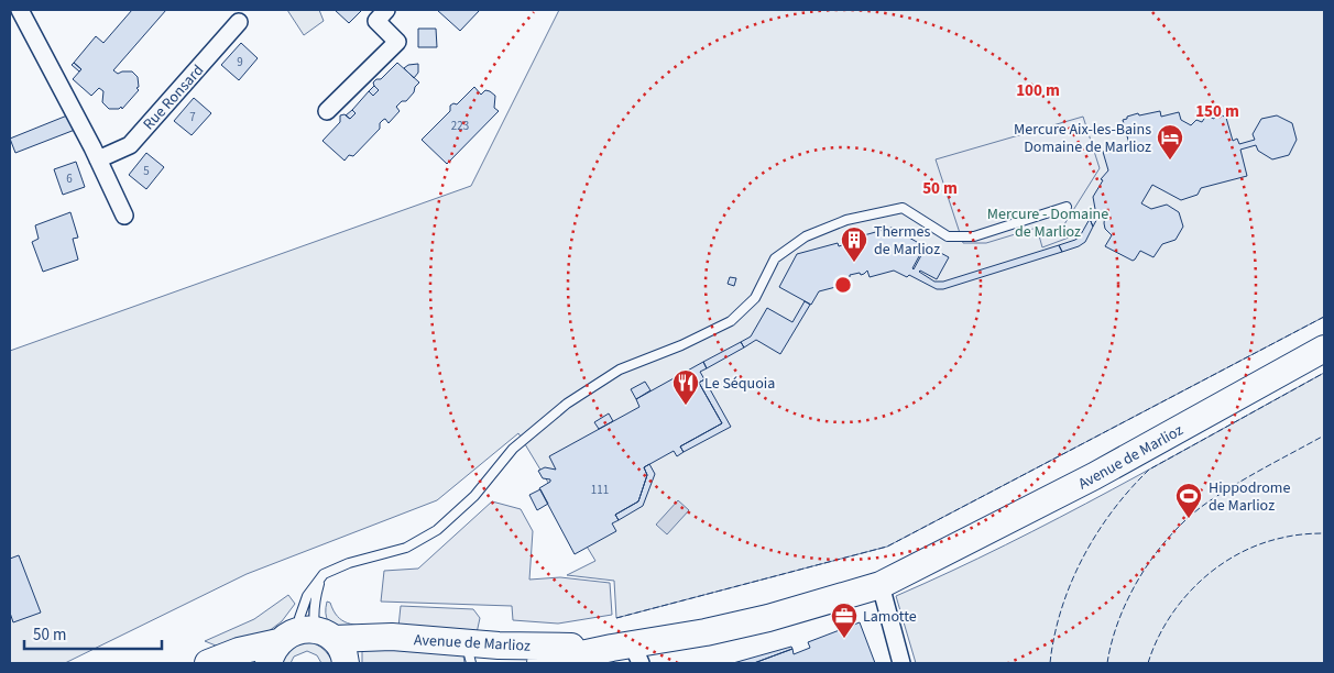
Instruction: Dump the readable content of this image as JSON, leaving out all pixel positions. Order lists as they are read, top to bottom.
{
  "streets": {
    "main road": ["Avenue de Marlioz"],
    "street": ["Rue Ronsard"]
  },
  "parks": ["Mercure - Domaine de Marlioz"],
  "places": {
    "hotel": ["Mercure Aix-les-Bains Domaine de Marlioz"],
    "building": ["Thermes de Marlioz"],
    "restaurant": ["Le Séquoia"],
    "sports": ["Hippodrome de Marlioz"],
    "office": ["Lamotte"]
  },
  "house_numbers": [
    "9",
    "7",
    "223",
    "5",
    "6",
    "111"
  ],
  "scale_bar": "50 m",
  "rings": ["100 m", "150 m", "50 m"]
}
